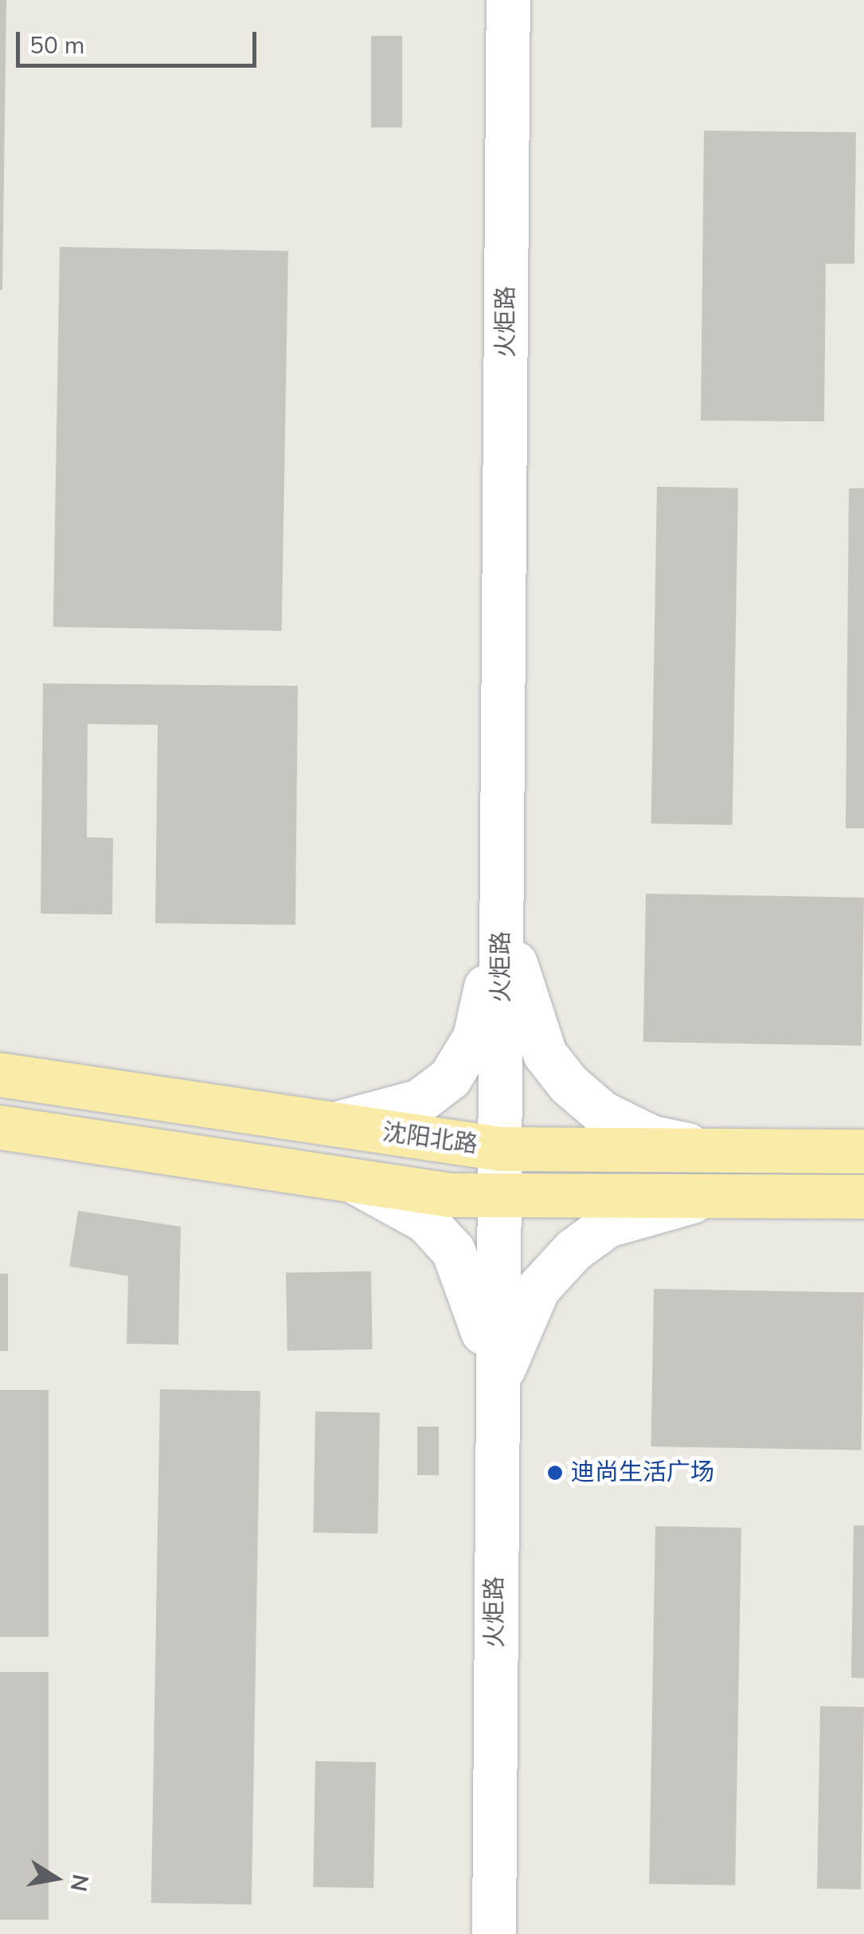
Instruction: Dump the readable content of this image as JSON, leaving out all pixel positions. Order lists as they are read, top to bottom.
{
  "streets": {
    "main road": ["火炬路", "沈阳北路"]
  },
  "crossings": [
    ["火炬路", "沈阳北路"]
  ],
  "places": ["迪尚生活广场"],
  "scale_bar": "50 m",
  "north": "right"
}
